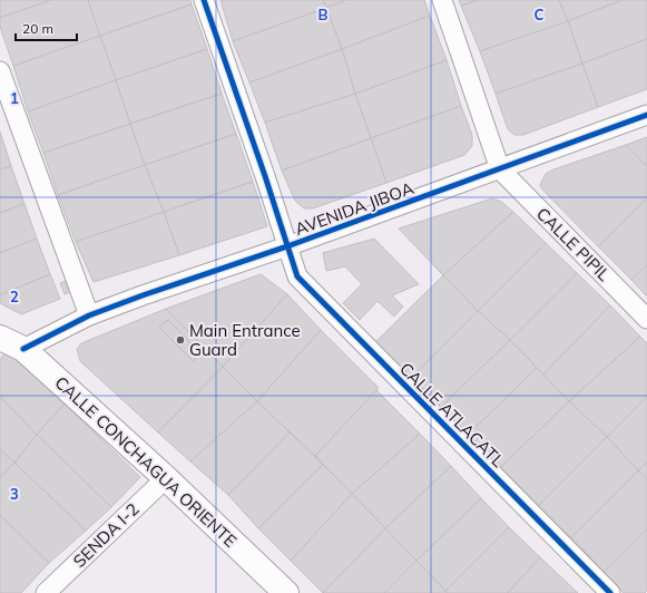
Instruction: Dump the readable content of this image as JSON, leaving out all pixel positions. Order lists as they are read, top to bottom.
{
  "streets": {
    "main road": ["CALLE CONCHAGUA ORIENTE"],
    "street": [
      "AVENIDA JIBOA",
      "CALLE PIPIL",
      "CALLE ATLACATL",
      "SENDA I-2"
    ]
  },
  "crossings": [
    ["AVENIDA JIBOA", "CALLE PIPIL"],
    ["AVENIDA JIBOA", "CALLE ATLACATL"],
    ["AVENIDA JIBOA", "CALLE CONCHAGUA ORIENTE"],
    ["CALLE CONCHAGUA ORIENTE", "SENDA I-2"]
  ],
  "places": ["Main Entrance Guard"],
  "scale_bar": "20 m",
  "grid": {
    "columns": ["B", "C"],
    "rows": ["1", "2", "3"]
  }
}
